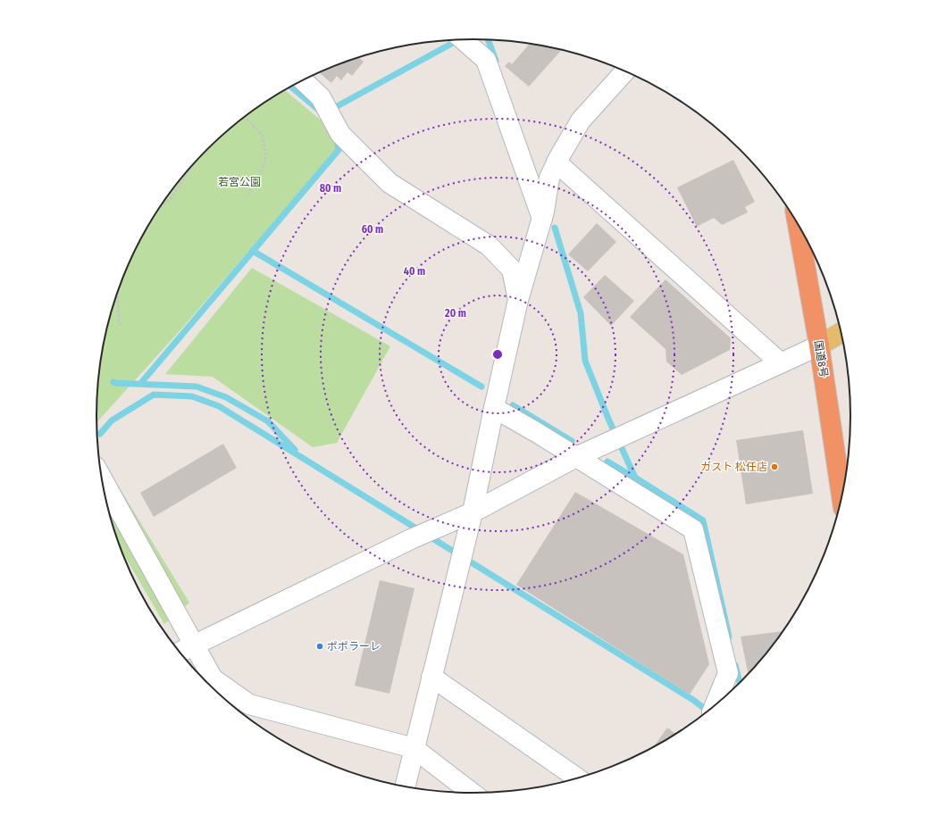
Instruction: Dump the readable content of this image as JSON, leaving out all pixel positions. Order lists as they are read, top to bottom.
{
  "streets": {
    "highway": ["国道8号"]
  },
  "parks": ["若宮公園"],
  "places": ["ガスト 松任店", "ポポラーレ"],
  "rings": [
    "80 m",
    "60 m",
    "40 m",
    "20 m"
  ]
}
